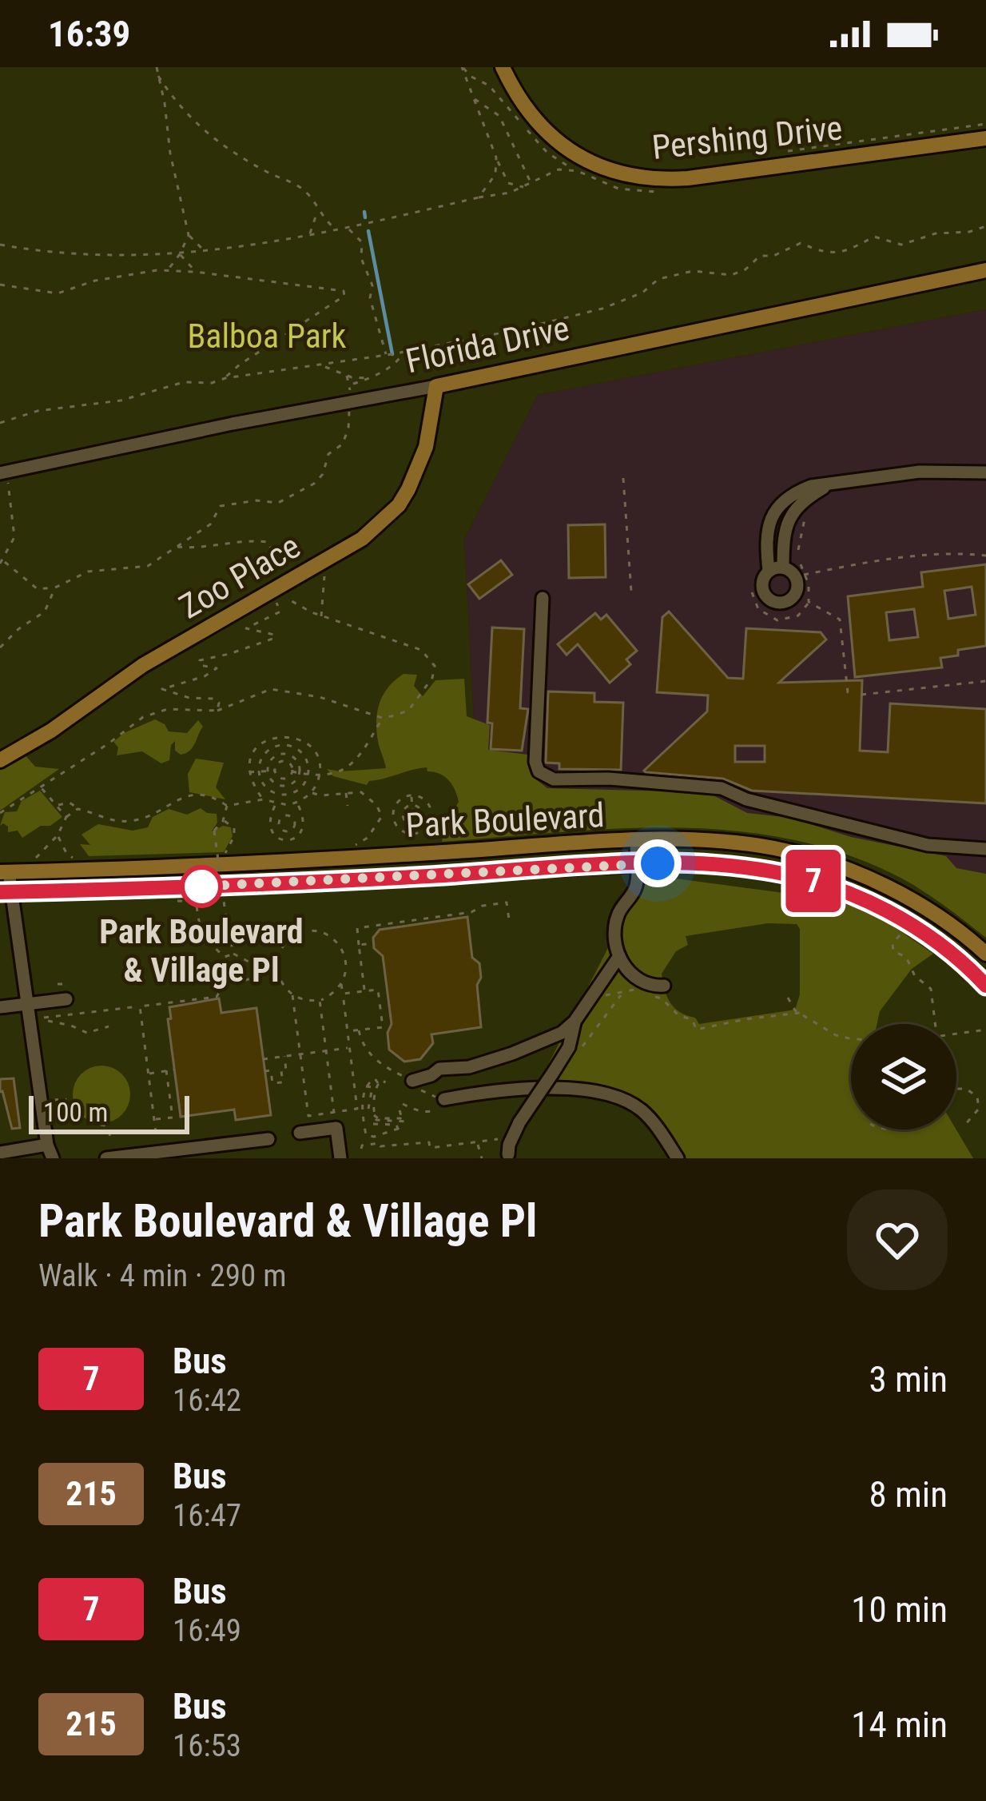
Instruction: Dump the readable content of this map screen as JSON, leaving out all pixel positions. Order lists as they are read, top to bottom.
{
  "streets": {
    "main road": [
      "Pershing Drive",
      "Florida Drive",
      "Zoo Place",
      "Park Boulevard"
    ]
  },
  "crossings": [
    ["Florida Drive", "Zoo Place"]
  ],
  "parks": ["Balboa Park"],
  "places": ["Park Boulevard & Village Pl"],
  "lines": ["bus line 7"],
  "scale_bar": "100 m",
  "page": {
    "status": "16:39",
    "on_map": "7",
    "scale": "100 m",
    "heading": ["Park Boulevard & Village Pl", "Walk · 4 min · 290 m"],
    "list": [
      {
        "mark": "7",
        "name": "Bus",
        "note": "16:42",
        "value": "3 min"
      },
      {
        "mark": "215",
        "name": "Bus",
        "note": "16:47",
        "value": "8 min"
      },
      {
        "mark": "7",
        "name": "Bus",
        "note": "16:49",
        "value": "10 min"
      },
      {
        "mark": "215",
        "name": "Bus",
        "note": "16:53",
        "value": "14 min"
      }
    ]
  }
}
